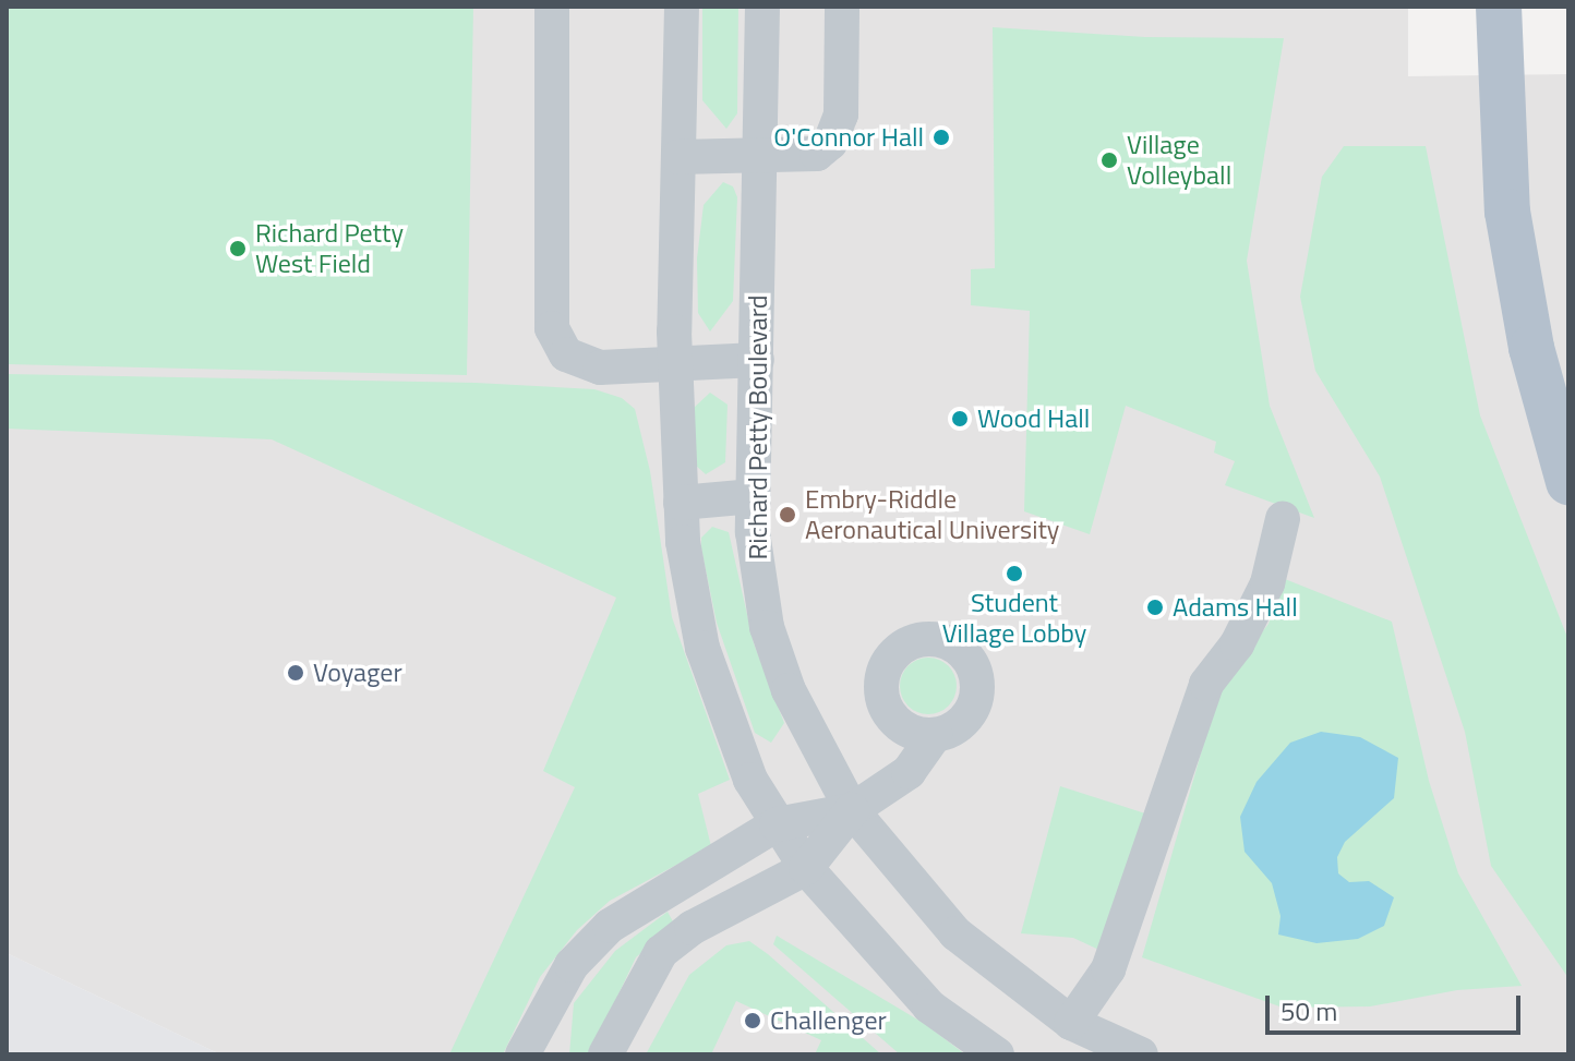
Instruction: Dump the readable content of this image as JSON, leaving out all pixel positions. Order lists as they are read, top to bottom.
{
  "streets": {
    "street": ["Richard Petty Boulevard"]
  },
  "places": [
    "O'Connor Hall",
    "Village Volleyball",
    "Richard Petty West Field",
    "Wood Hall",
    "Embry-Riddle Aeronautical University",
    "Student Village Lobby",
    "Adams Hall",
    "Voyager",
    "Challenger"
  ],
  "scale_bar": "50 m"
}
